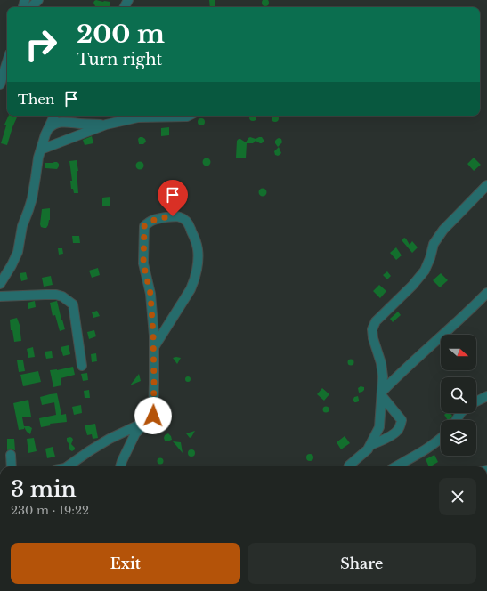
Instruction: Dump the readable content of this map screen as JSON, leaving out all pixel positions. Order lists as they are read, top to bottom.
{
  "north": "right",
  "page": {
    "turn": ["200 m", "Turn right"],
    "then": "Then",
    "heading": ["3 min", "230 m · 19:22"],
    "buttons": ["Exit", "Share"]
  }
}
